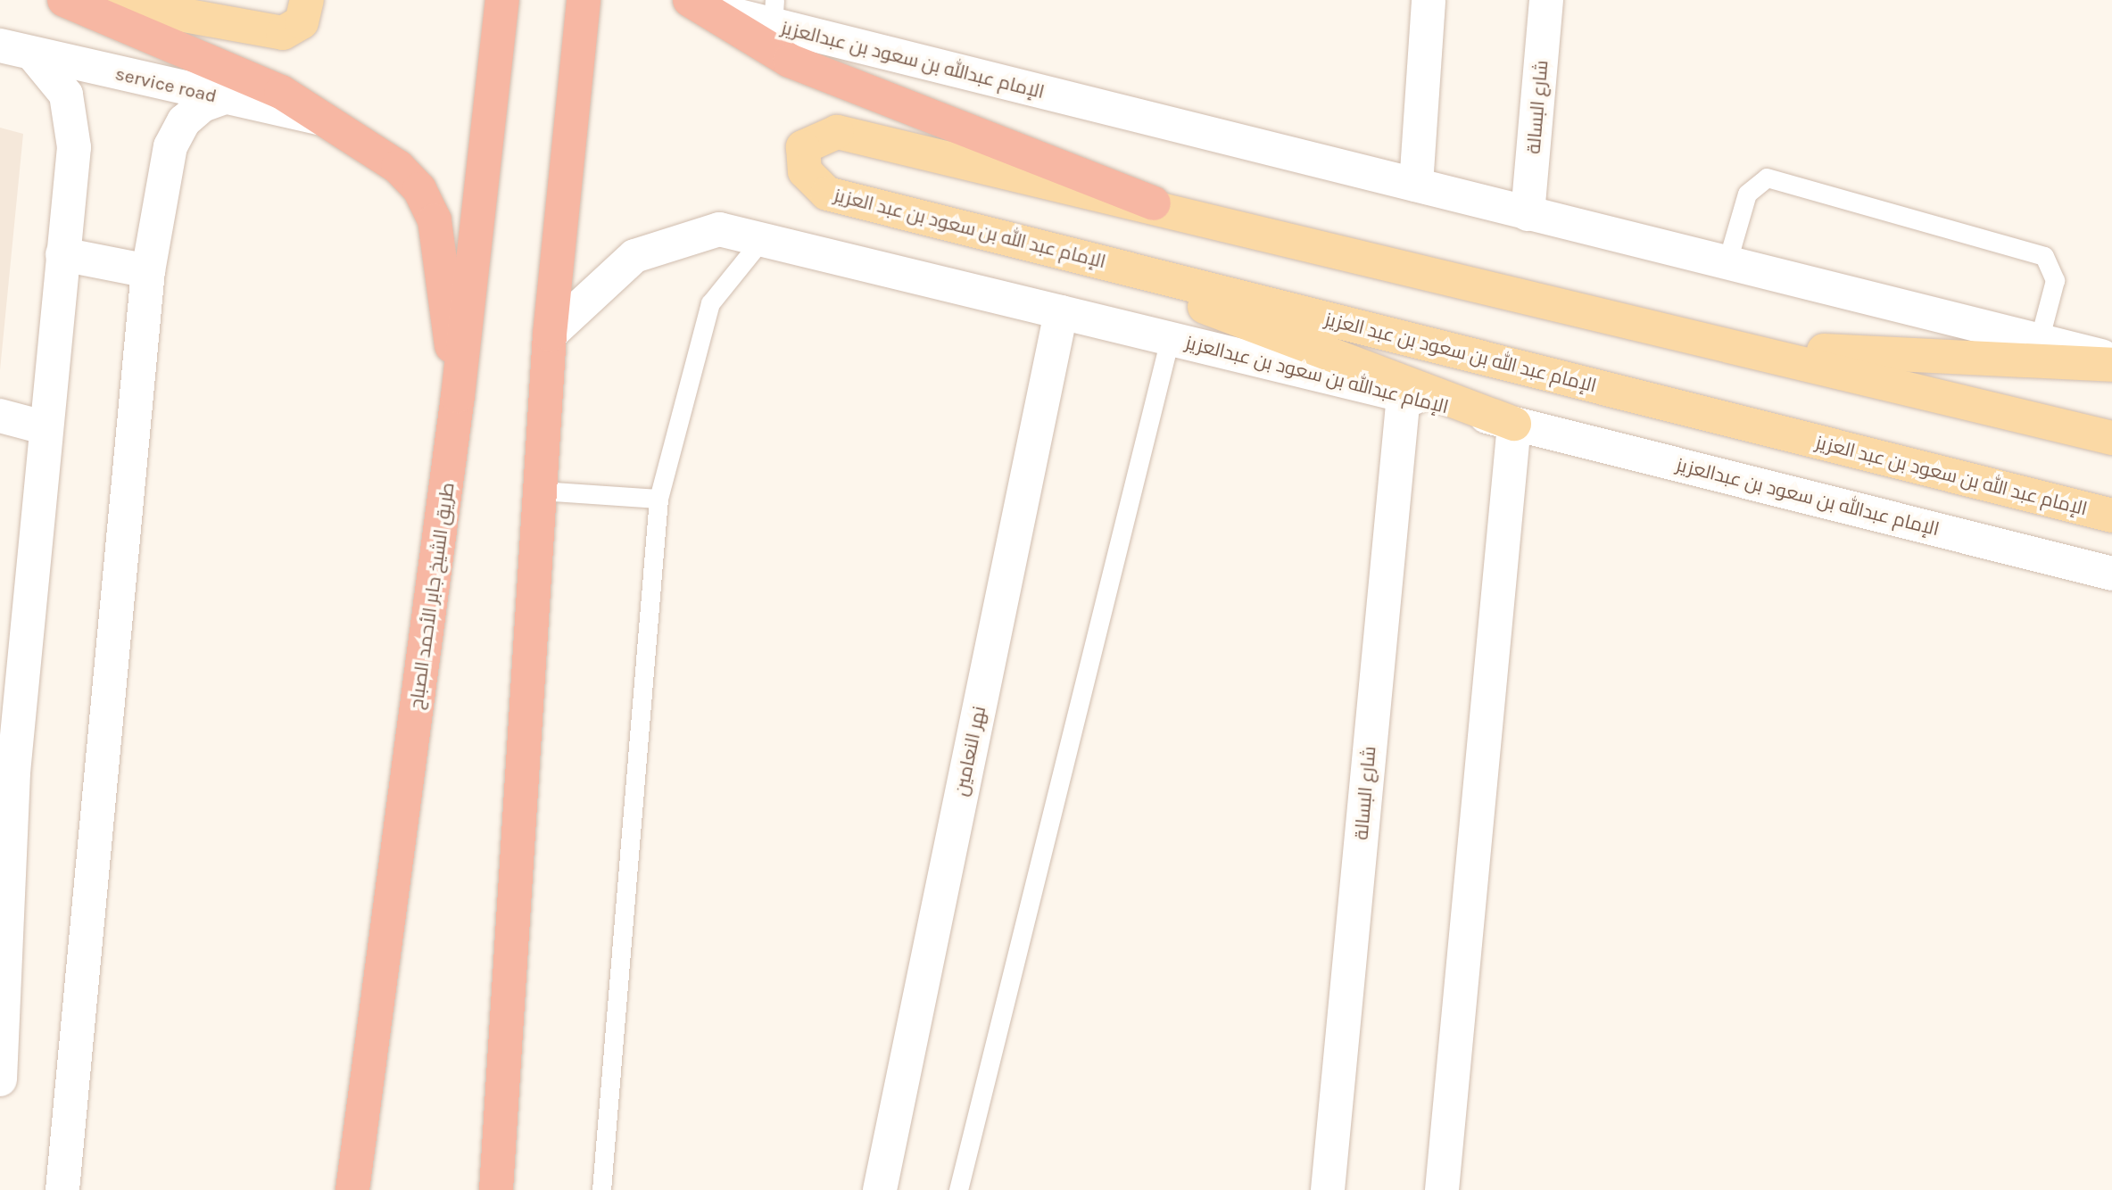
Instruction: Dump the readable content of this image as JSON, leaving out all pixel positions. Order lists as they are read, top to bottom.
{
  "streets": {
    "highway": ["طريق الشيخ جابر الأحمد الصباح"],
    "main road": ["الإمام عبد الله بن سعود بن عبد العزيز"],
    "street": [
      "الإمام عبدالله بن سعود بن عبدالعزيز",
      "service road",
      "شارع البسالة",
      "نهر النعامين"
    ]
  },
  "crossings": [
    ["الإمام عبدالله بن سعود بن عبدالعزيز", "شارع البسالة"],
    ["الإمام عبدالله بن سعود بن عبدالعزيز", "نهر النعامين"]
  ]
}
